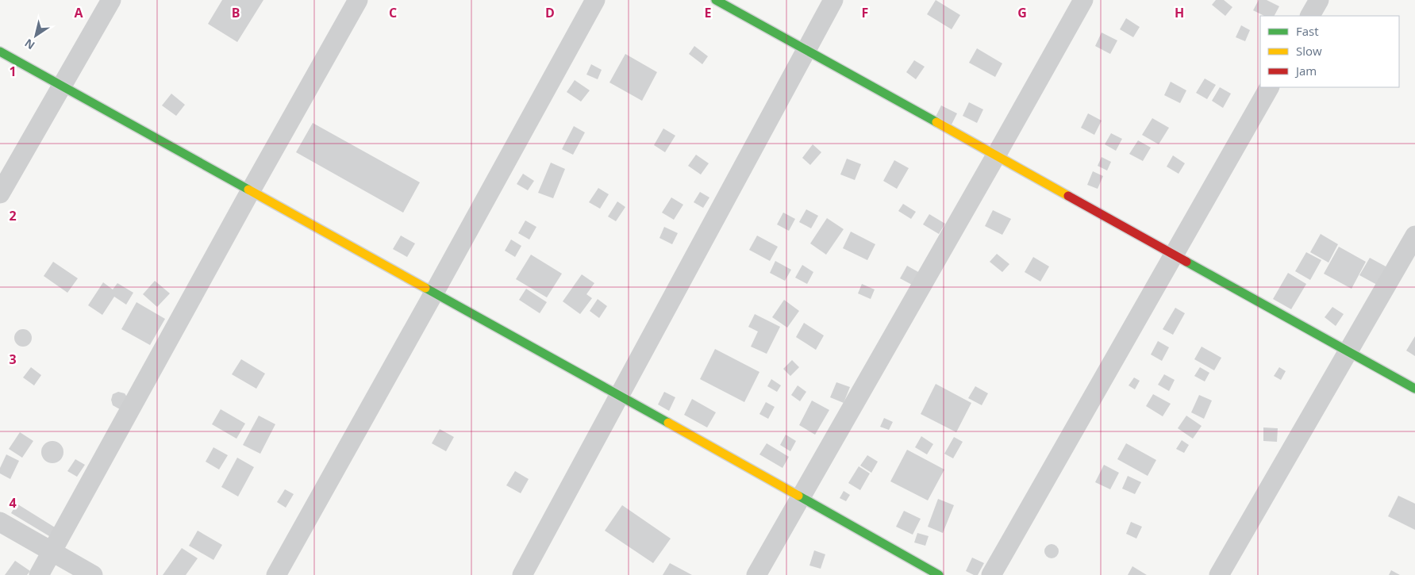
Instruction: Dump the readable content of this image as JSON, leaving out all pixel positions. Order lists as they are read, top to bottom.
{
  "legend": ["Fast", "Slow", "Jam"],
  "north": "bottom left",
  "grid": {
    "columns": [
      "A",
      "B",
      "C",
      "D",
      "E",
      "F",
      "G",
      "H"
    ],
    "rows": [
      "1",
      "2",
      "3",
      "4"
    ]
  }
}
